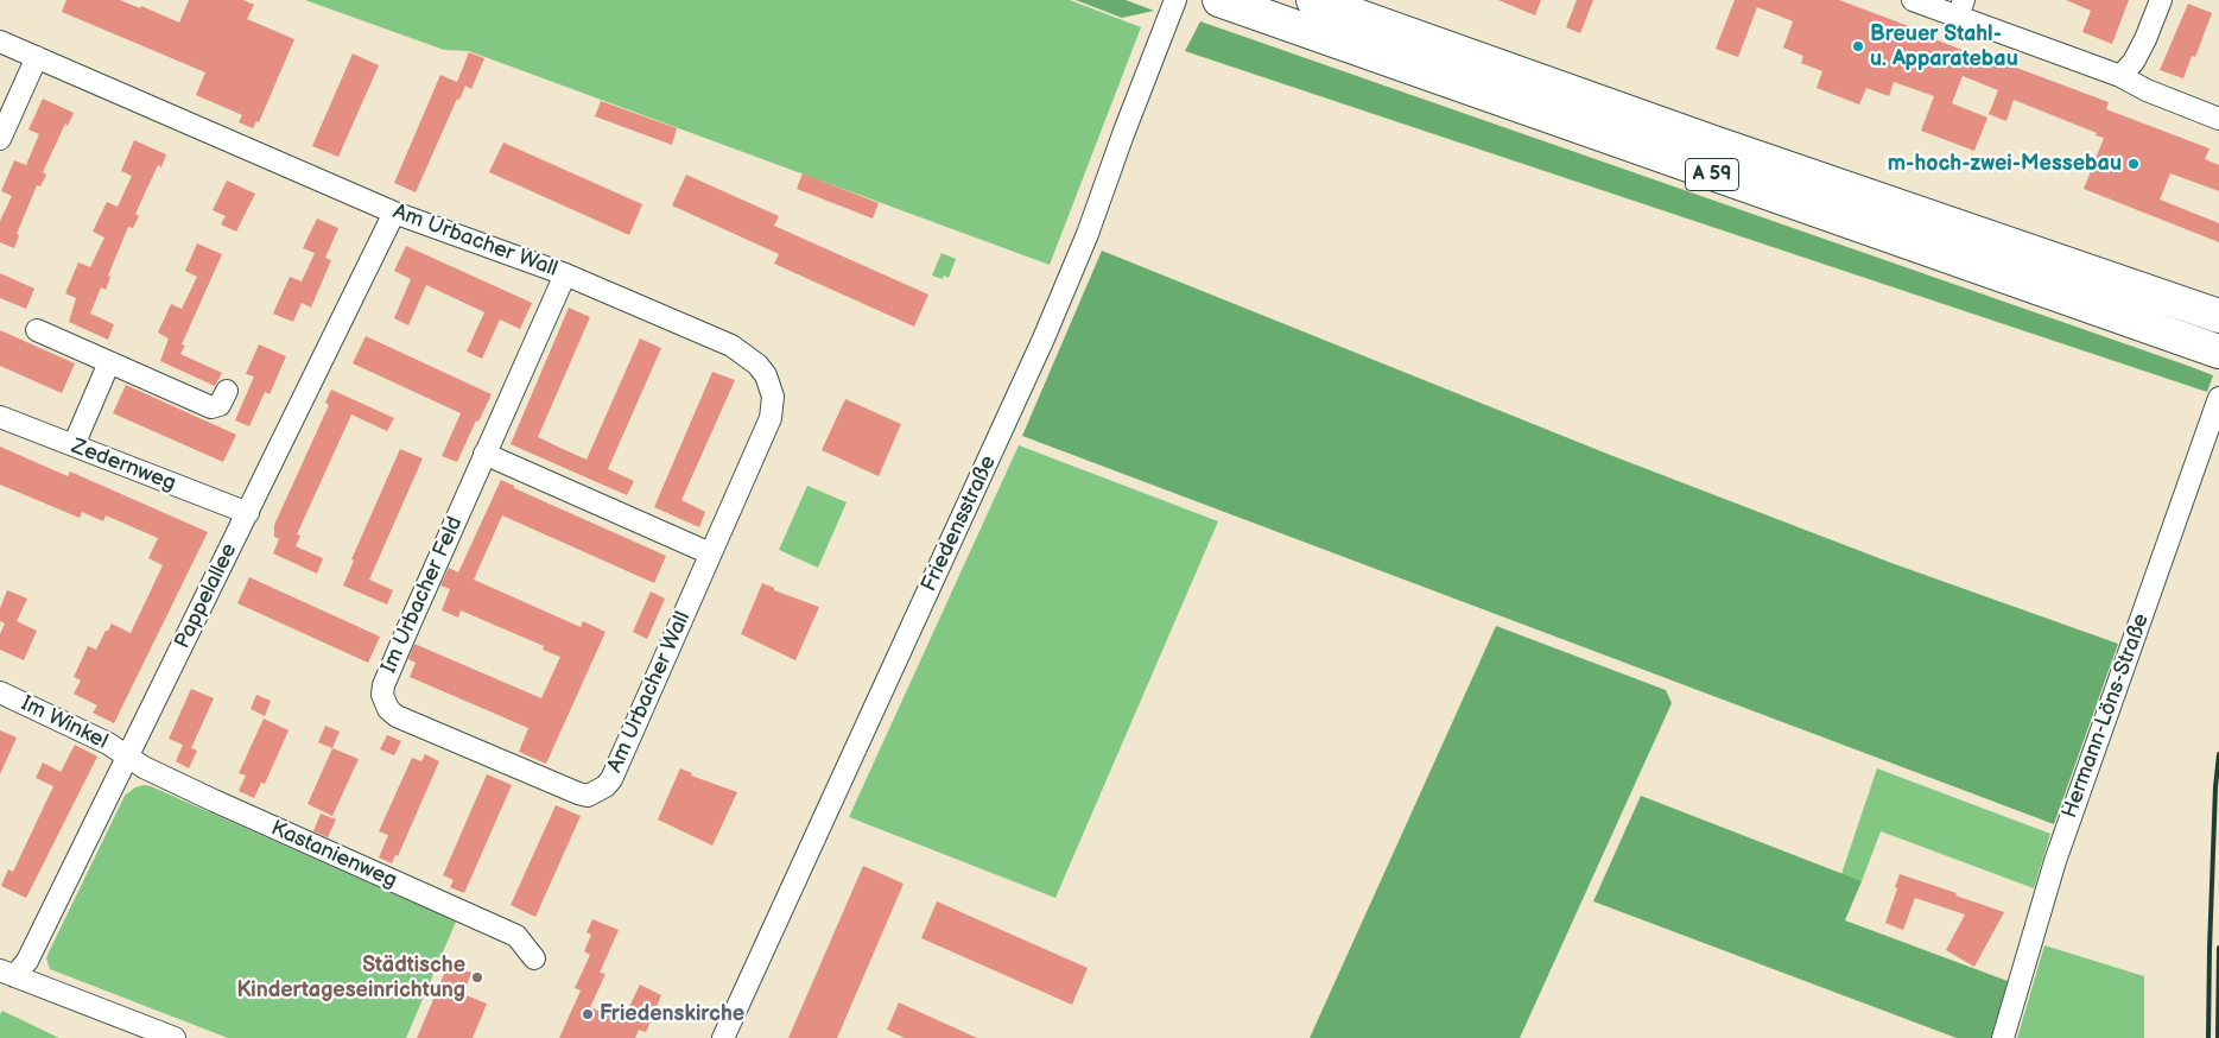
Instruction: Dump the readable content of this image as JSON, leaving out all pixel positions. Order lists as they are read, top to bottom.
{
  "streets": {
    "highway": ["A 59"],
    "street": [
      "Am Urbacher Wall",
      "Zedernweg",
      "Friedensstraße",
      "Im Urbacher Feld",
      "Pappelallee",
      "Hermann-Löns-Straße",
      "Im Winkel",
      "Kastanienweg"
    ]
  },
  "crossings": [
    ["Am Urbacher Wall", "Im Urbacher Feld"],
    ["Am Urbacher Wall", "Pappelallee"],
    ["Zedernweg", "Pappelallee"],
    ["Pappelallee", "Im Winkel"],
    ["Pappelallee", "Kastanienweg"],
    ["Im Winkel", "Kastanienweg"]
  ],
  "places": [
    "Breuer Stahl- u. Apparatebau",
    "m-hoch-zwei-Messebau",
    "Städtische Kindertageseinrichtung",
    "Friedenskirche"
  ]
}
